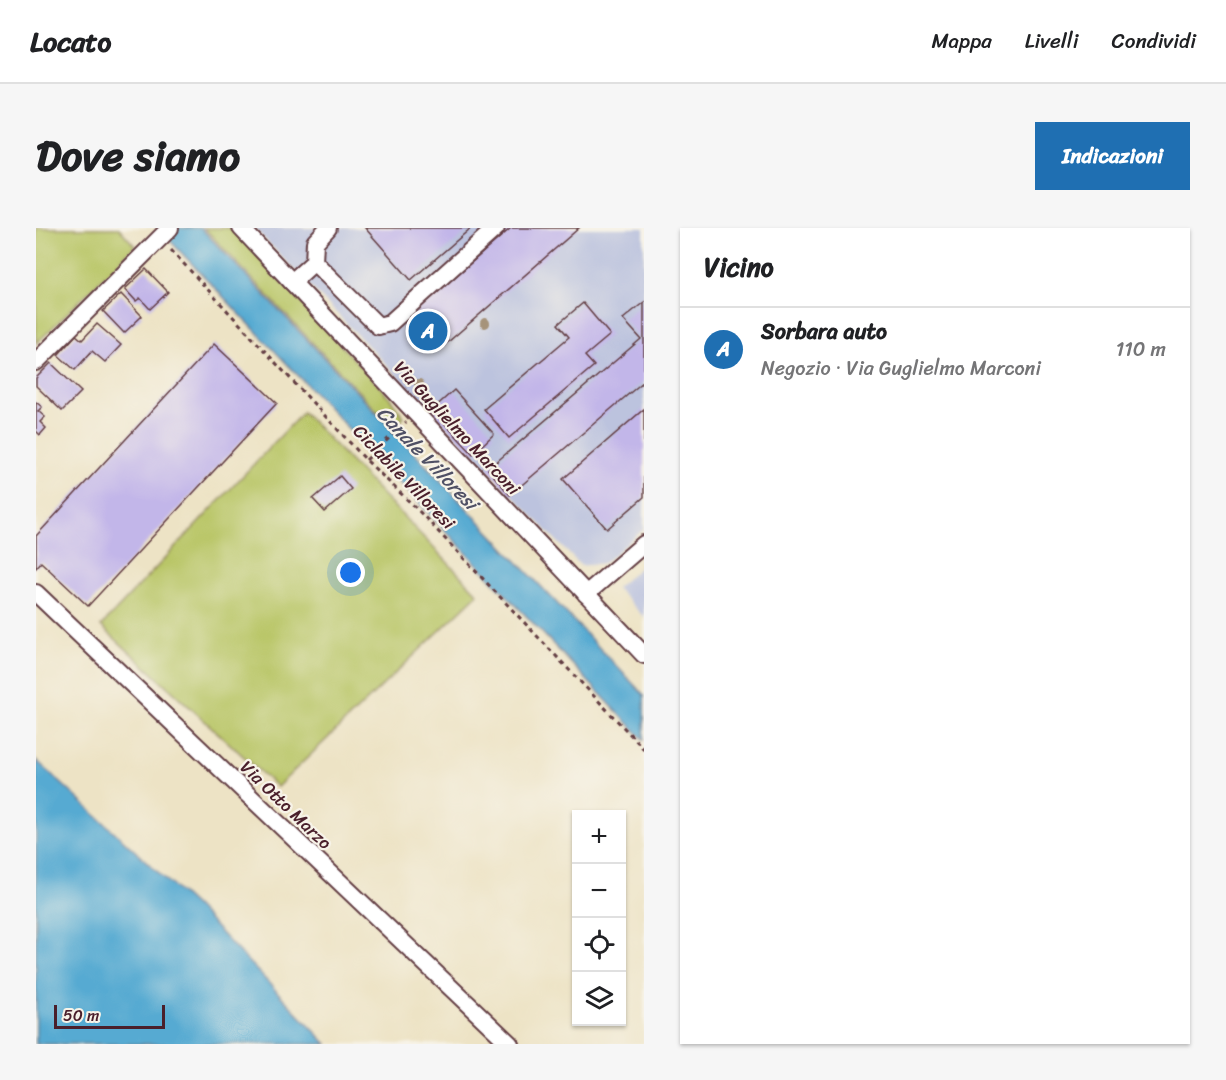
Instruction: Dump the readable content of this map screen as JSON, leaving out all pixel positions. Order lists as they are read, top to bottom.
{
  "streets": {
    "street": ["Via Guglielmo Marconi", "Via Otto Marzo"],
    "path": ["Ciclabile Villoresi"]
  },
  "water": ["Canale Villoresi"],
  "scale_bar": "50 m",
  "page": {
    "header": "Locato",
    "nav": ["Mappa", "Livelli", "Condividi"],
    "title": "Dove siamo",
    "buttons": "Indicazioni",
    "heading": "Vicino",
    "list": [
      {
        "mark": "A",
        "name": "Sorbara auto",
        "note": "Negozio · Via Guglielmo Marconi",
        "value": "110 m"
      }
    ],
    "pins": "A",
    "map_buttons": ["+", "−"],
    "scale": "50 m"
  }
}
